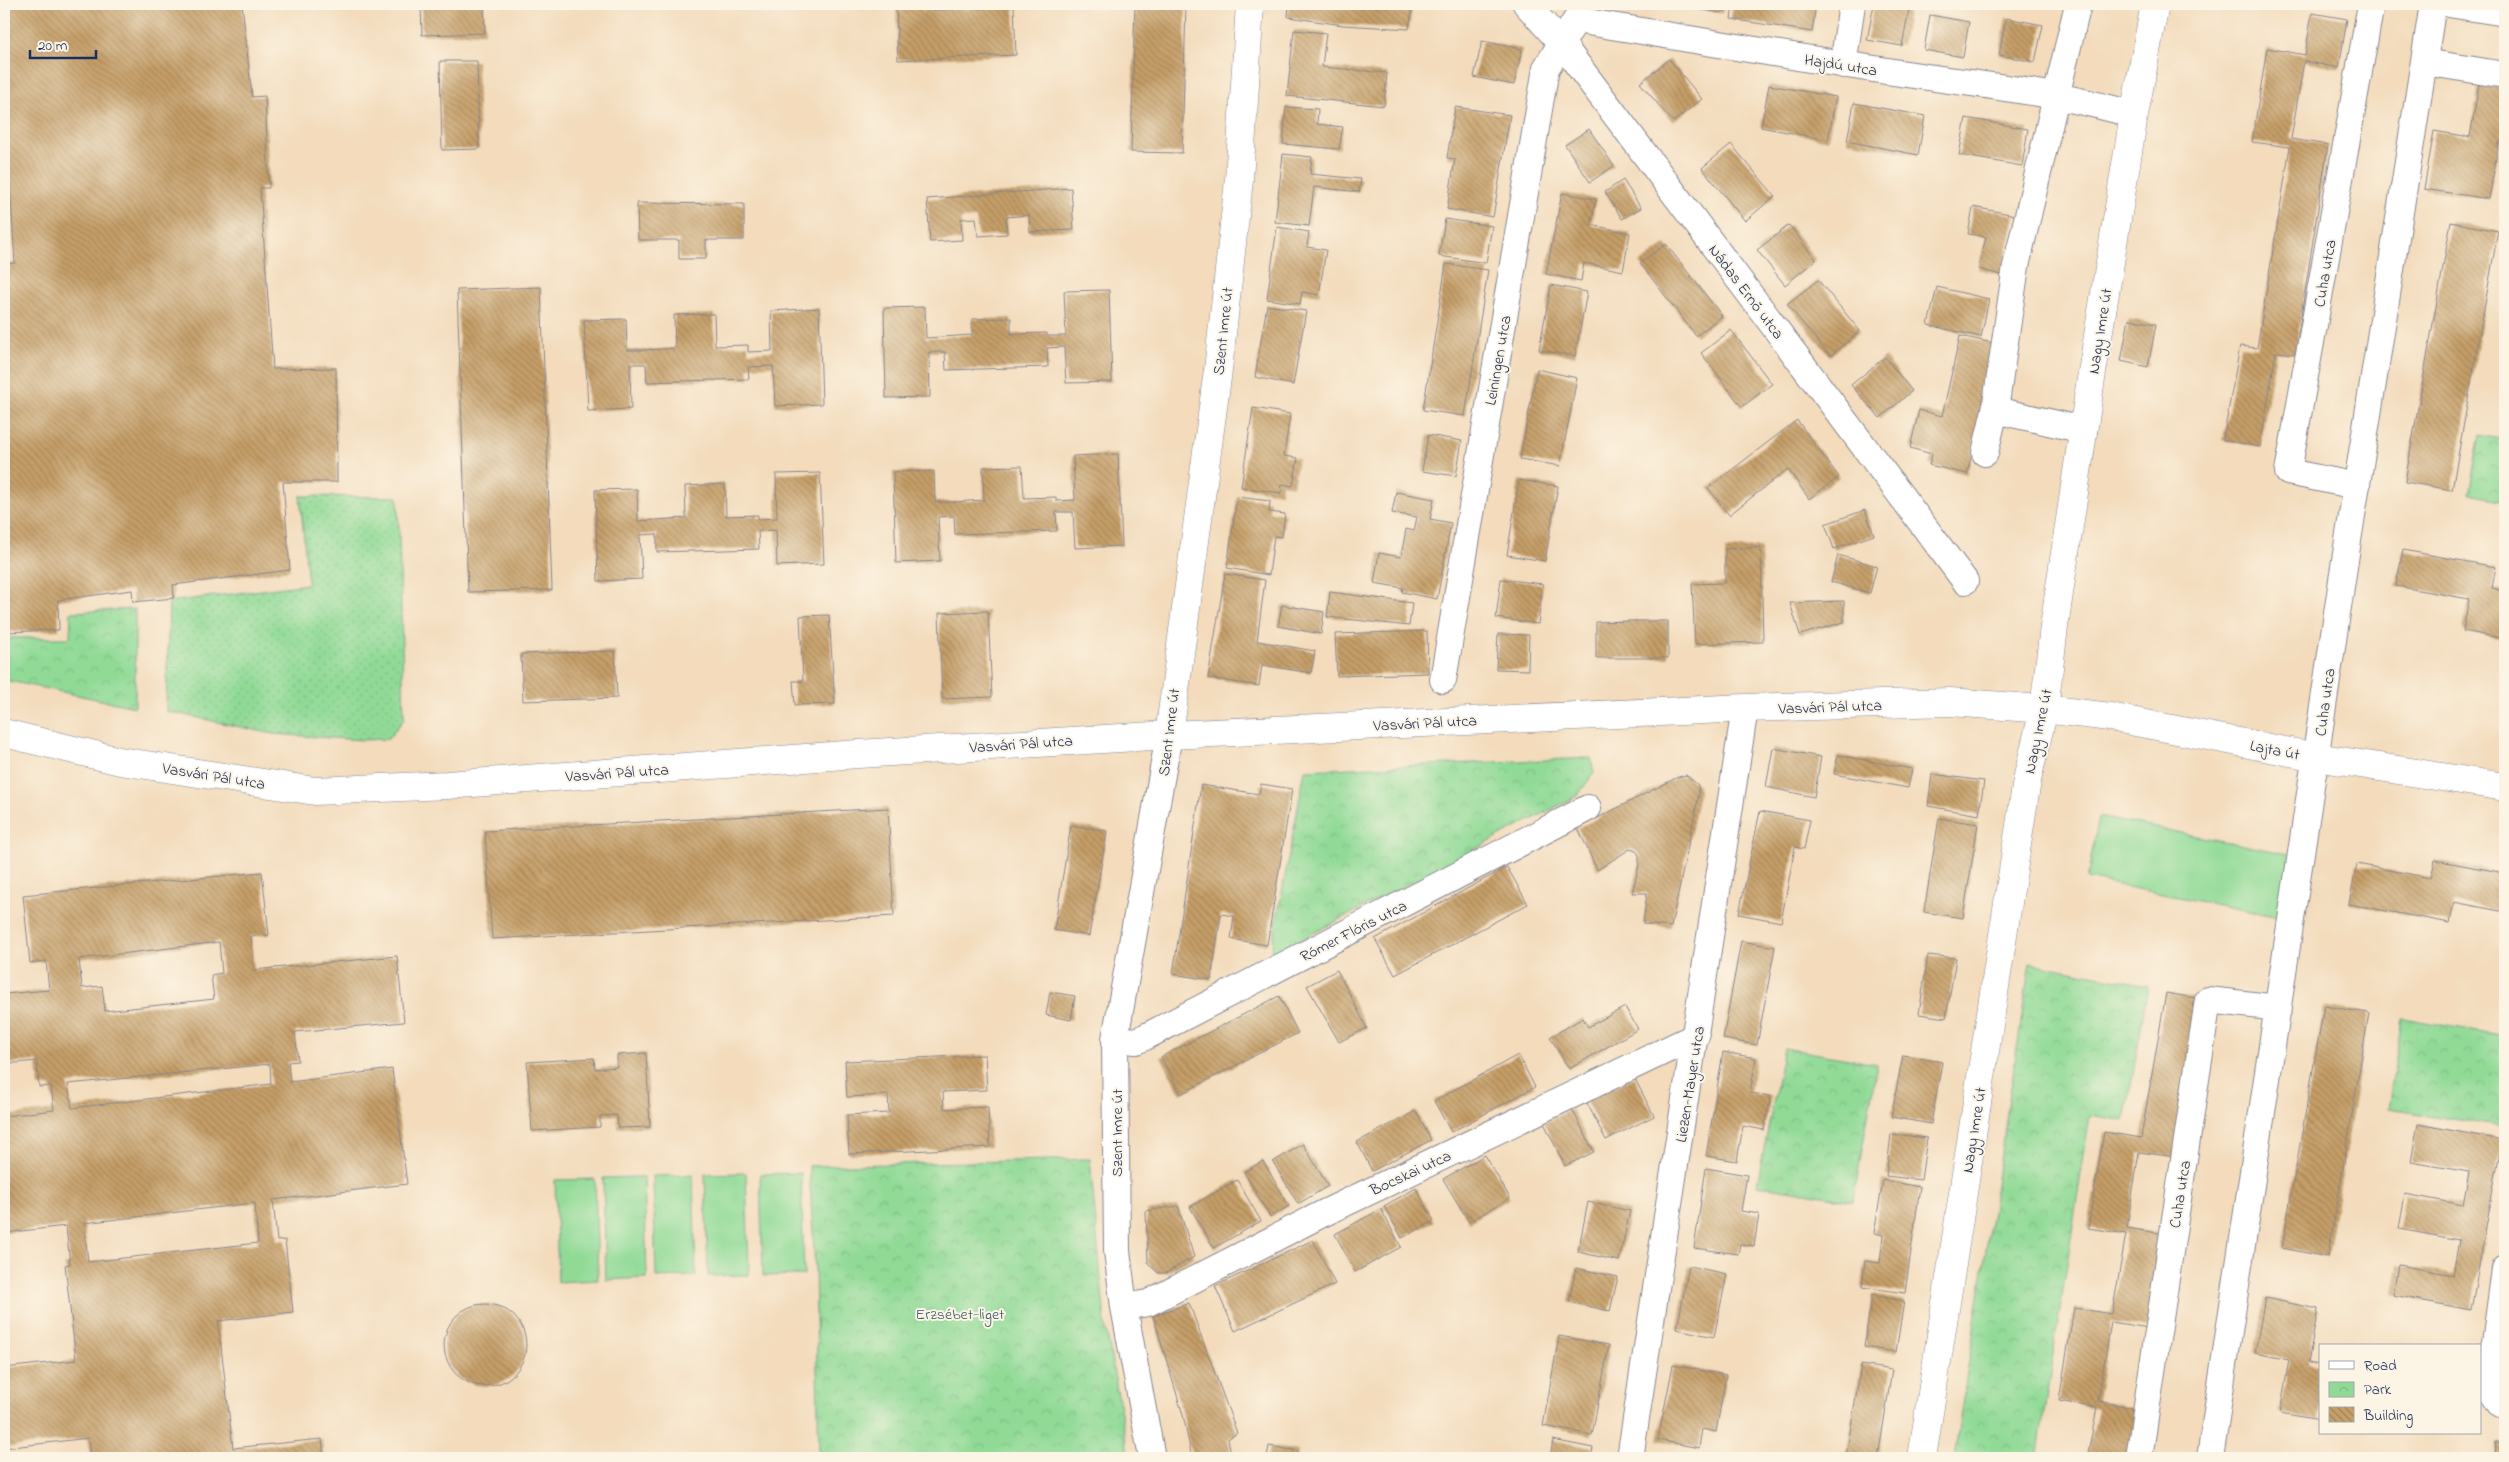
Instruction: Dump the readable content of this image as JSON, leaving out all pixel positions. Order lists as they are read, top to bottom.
{
  "streets": {
    "main road": [
      "Szent Imre út",
      "Nagy Imre út",
      "Vasvári Pál utca",
      "Lajta út"
    ],
    "street": [
      "Hajdú utca",
      "Cuha utca",
      "Nádas Ernő utca",
      "Leiningen utca",
      "Rómer Flóris utca",
      "Liezen-Mayer utca",
      "Bocskai utca"
    ]
  },
  "crossings": [
    ["Hajdú utca", "Nádas Ernő utca"],
    ["Hajdú utca", "Nagy Imre út"],
    ["Hajdú utca", "Leiningen utca"],
    ["Cuha utca", "Lajta út"],
    ["Nádas Ernő utca", "Leiningen utca"],
    ["Szent Imre út", "Vasvári Pál utca"],
    ["Szent Imre út", "Rómer Flóris utca"],
    ["Szent Imre út", "Bocskai utca"],
    ["Nagy Imre út", "Vasvári Pál utca"],
    ["Nagy Imre út", "Lajta út"],
    ["Vasvári Pál utca", "Lajta út"],
    ["Vasvári Pál utca", "Liezen-Mayer utca"],
    ["Liezen-Mayer utca", "Bocskai utca"]
  ],
  "parks": ["Erzsébet-liget"],
  "legend": ["Road", "Park", "Building"],
  "scale_bar": "20 m"
}
